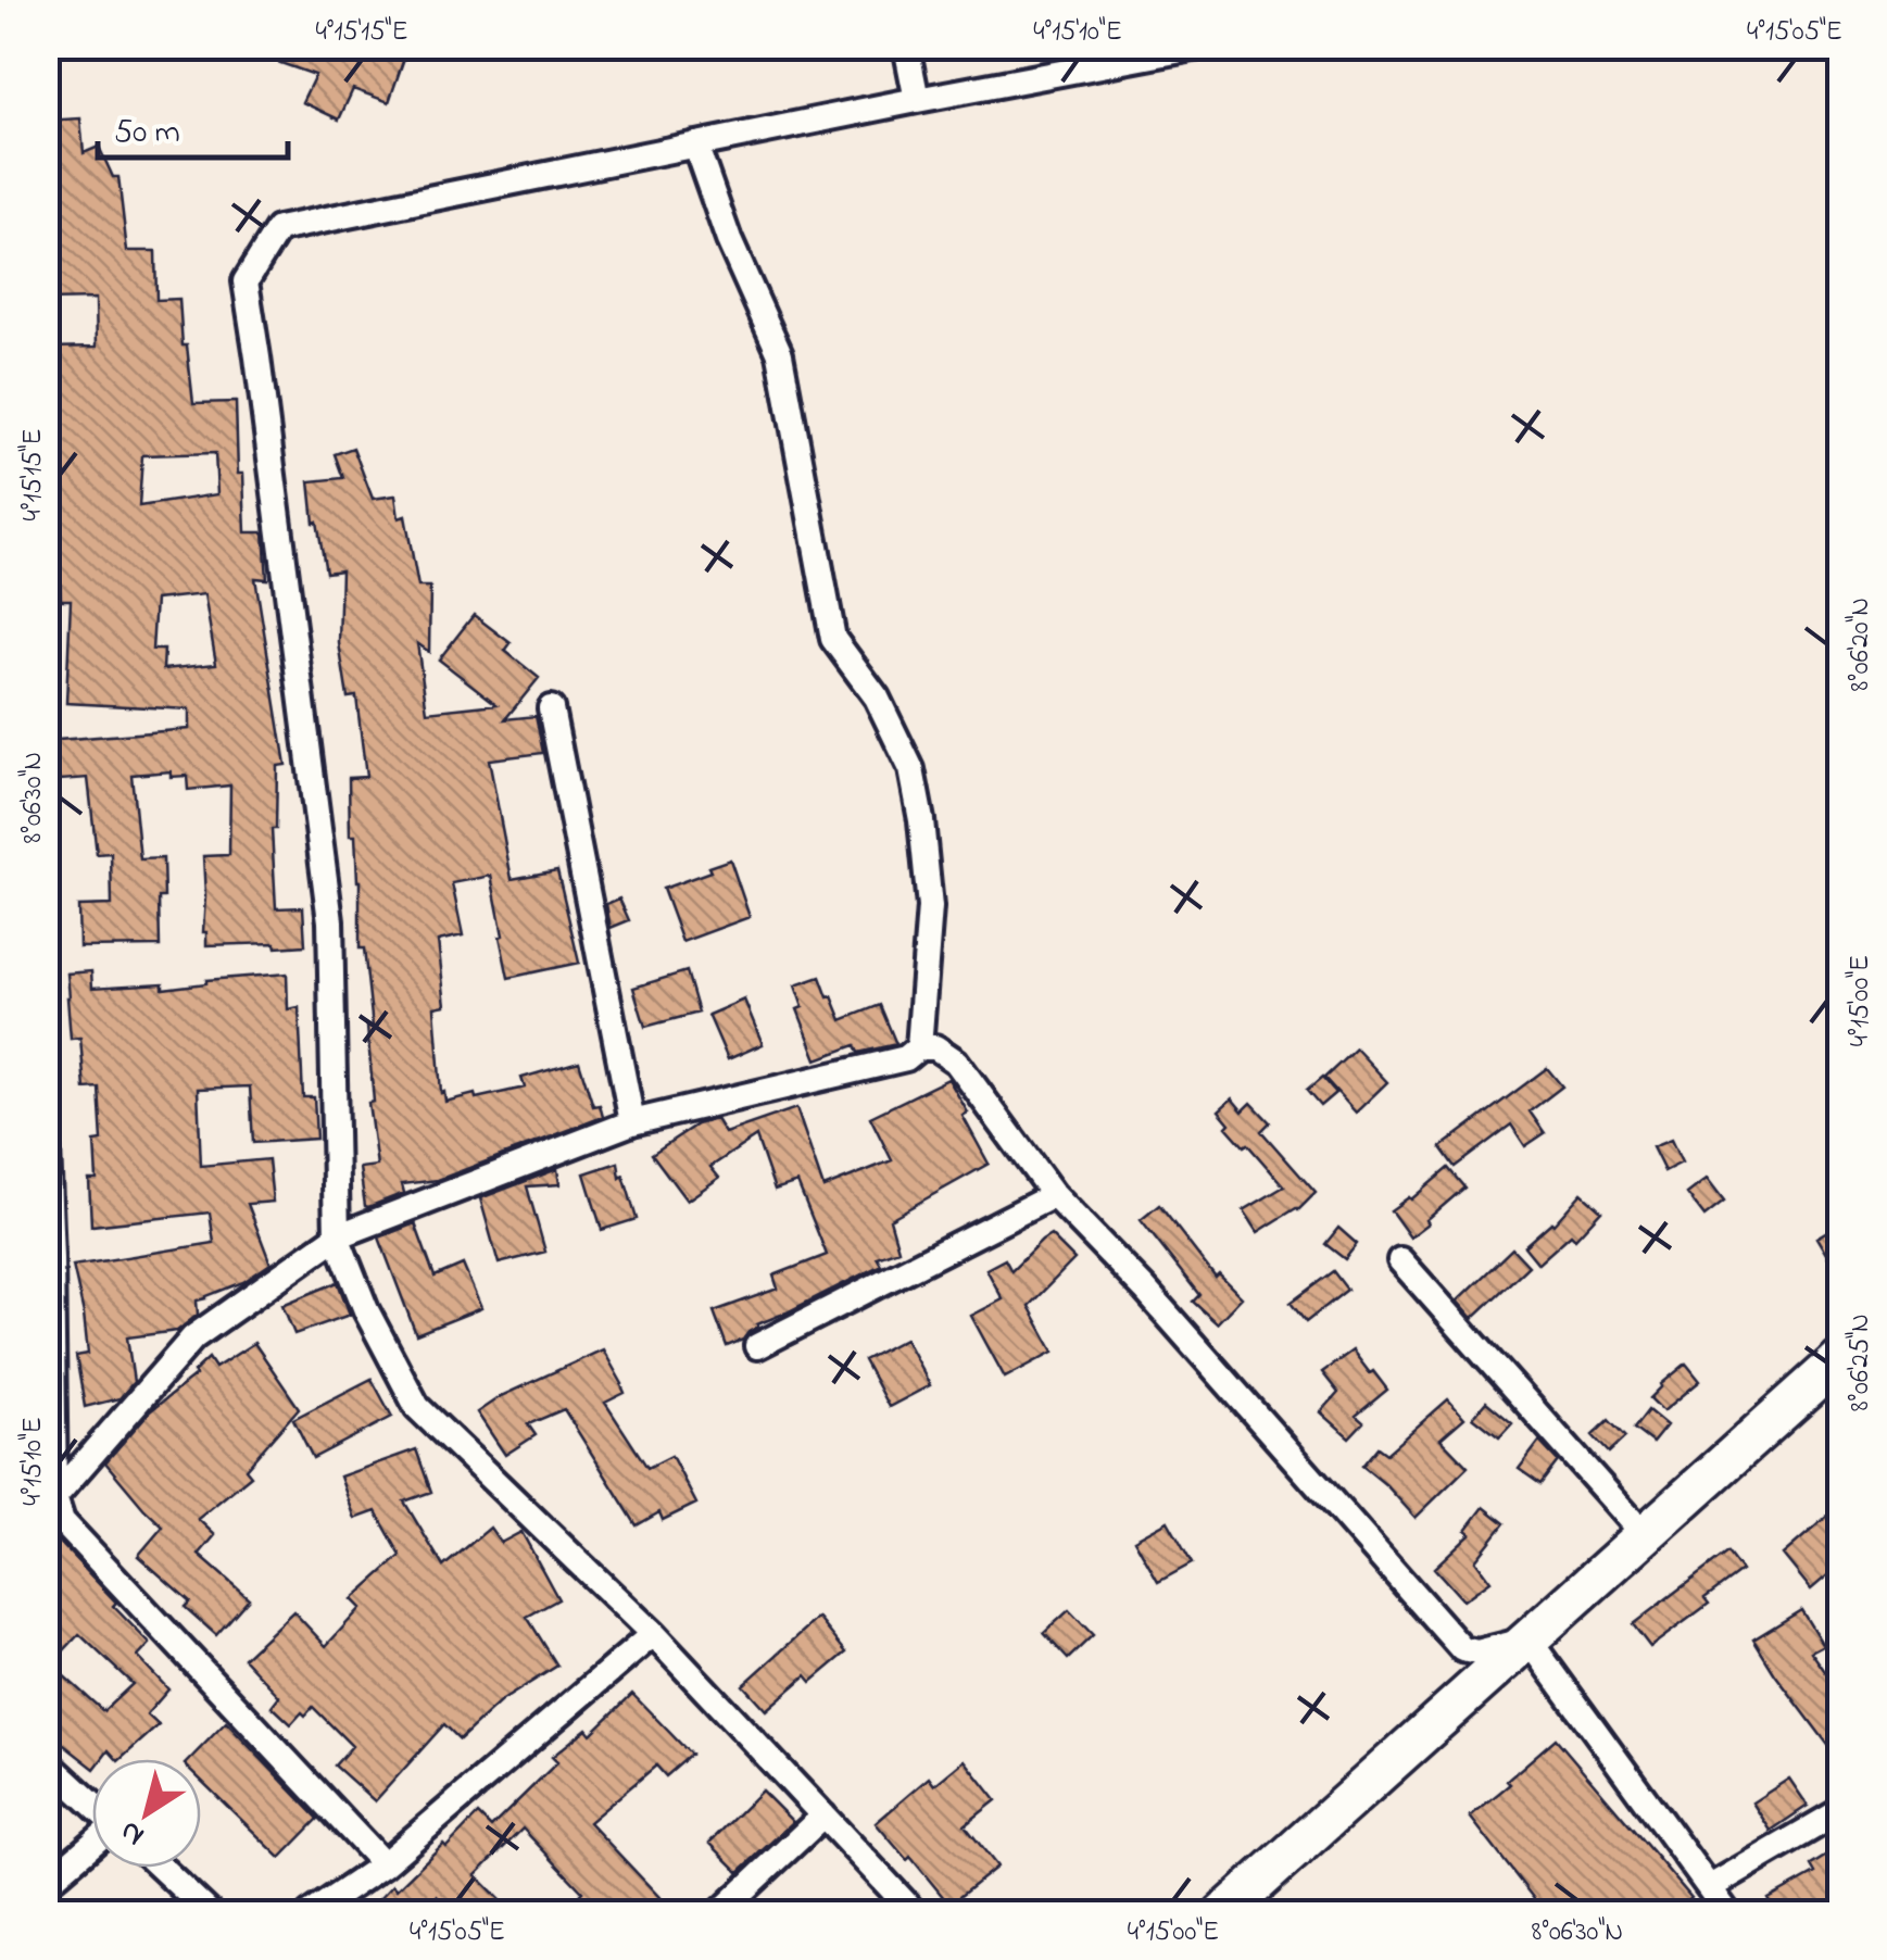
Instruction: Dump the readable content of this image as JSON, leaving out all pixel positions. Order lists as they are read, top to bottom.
{
  "scale_bar": "50 m",
  "north": "bottom left",
  "coordinates": [
    "4°15'15\"E",
    "4°15'10\"E",
    "4°15'05\"E",
    "8°06'20\"N",
    "8°06'30\"N",
    "4°15'00\"E",
    "8°06'25\"N"
  ]
}
